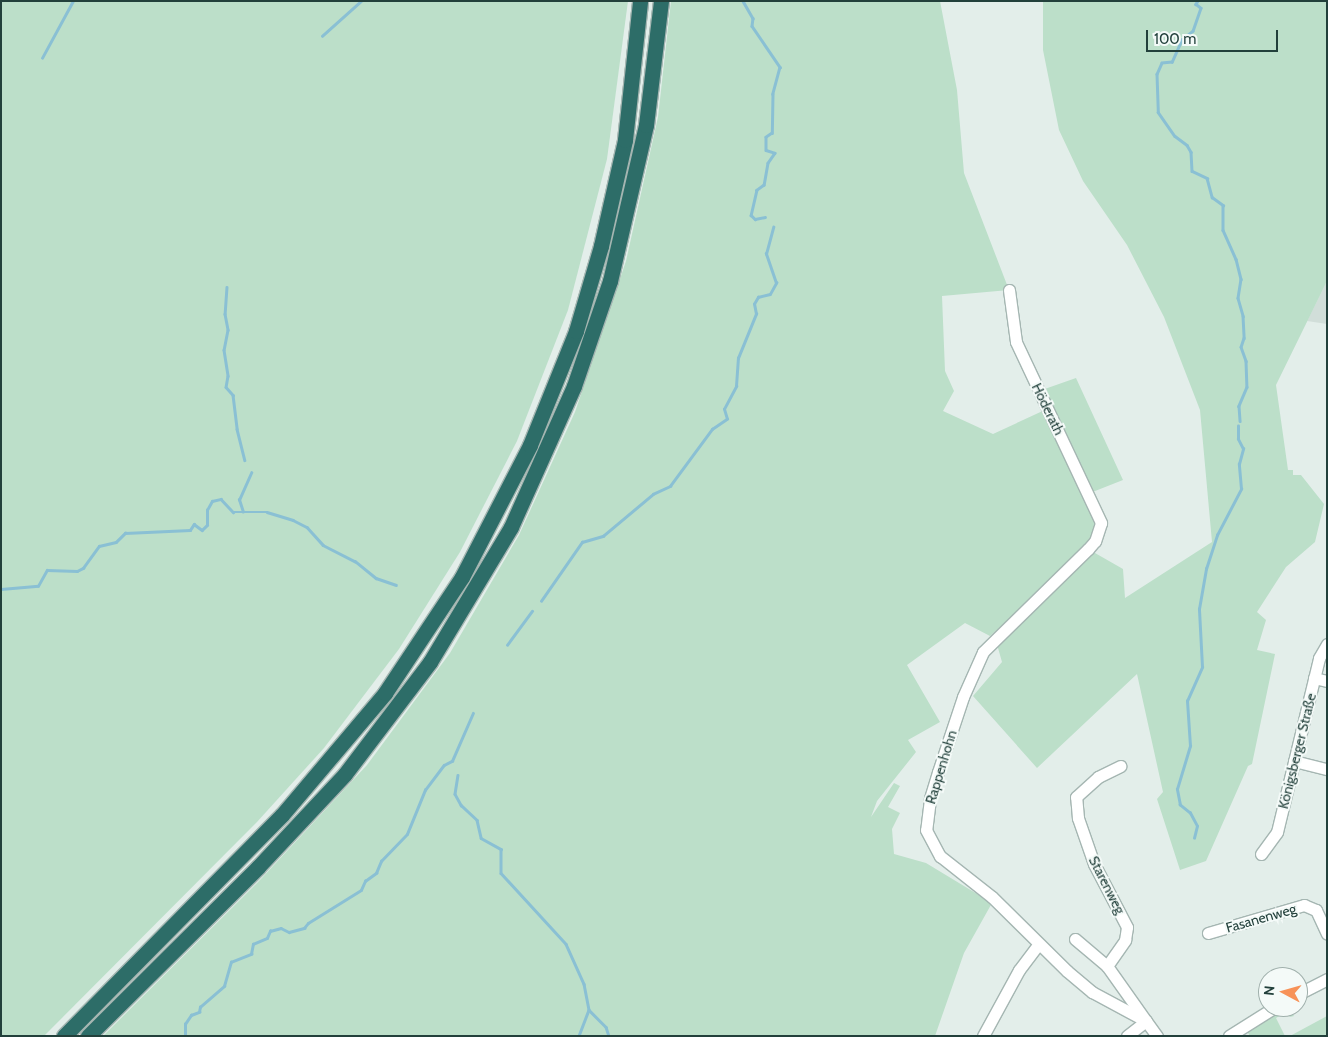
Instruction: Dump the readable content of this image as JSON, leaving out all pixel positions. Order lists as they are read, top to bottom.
{
  "streets": {
    "street": [
      "Höderath",
      "Königsberger Straße",
      "Rappenhohn",
      "Starenweg",
      "Fasanenweg"
    ]
  },
  "crossings": [
    ["Höderath", "Rappenhohn"],
    ["Rappenhohn", "Starenweg"]
  ],
  "scale_bar": "100 m",
  "north": "left"
}
